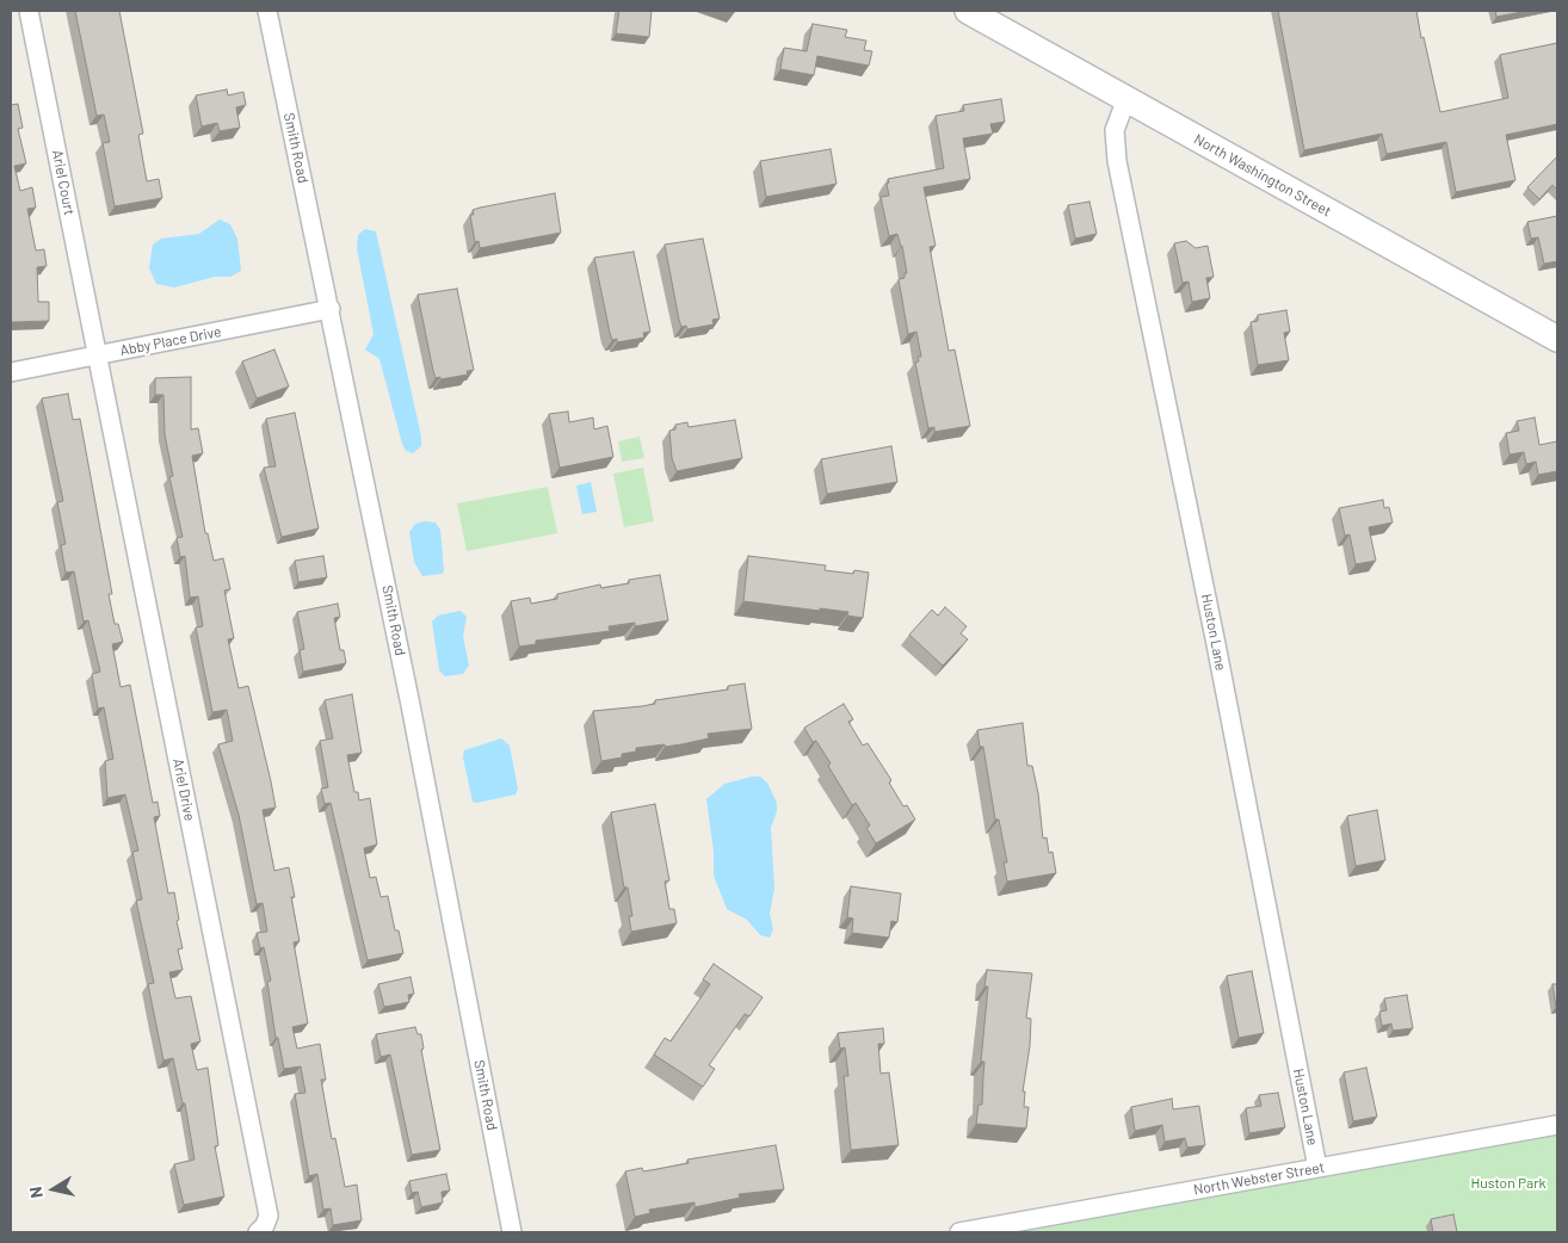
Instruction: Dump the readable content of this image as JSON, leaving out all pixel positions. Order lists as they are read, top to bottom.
{
  "streets": {
    "main road": ["North Washington Street"],
    "street": [
      "Smith Road",
      "Ariel Court",
      "Abby Place Drive",
      "Huston Lane",
      "Ariel Drive",
      "North Webster Street"
    ]
  },
  "crossings": [
    ["Smith Road", "Abby Place Drive"],
    ["North Washington Street", "Huston Lane"],
    ["Ariel Court", "Abby Place Drive"],
    ["Ariel Court", "Ariel Drive"],
    ["Abby Place Drive", "Ariel Drive"],
    ["Huston Lane", "North Webster Street"]
  ],
  "parks": ["Huston Park"],
  "north": "left"
}
